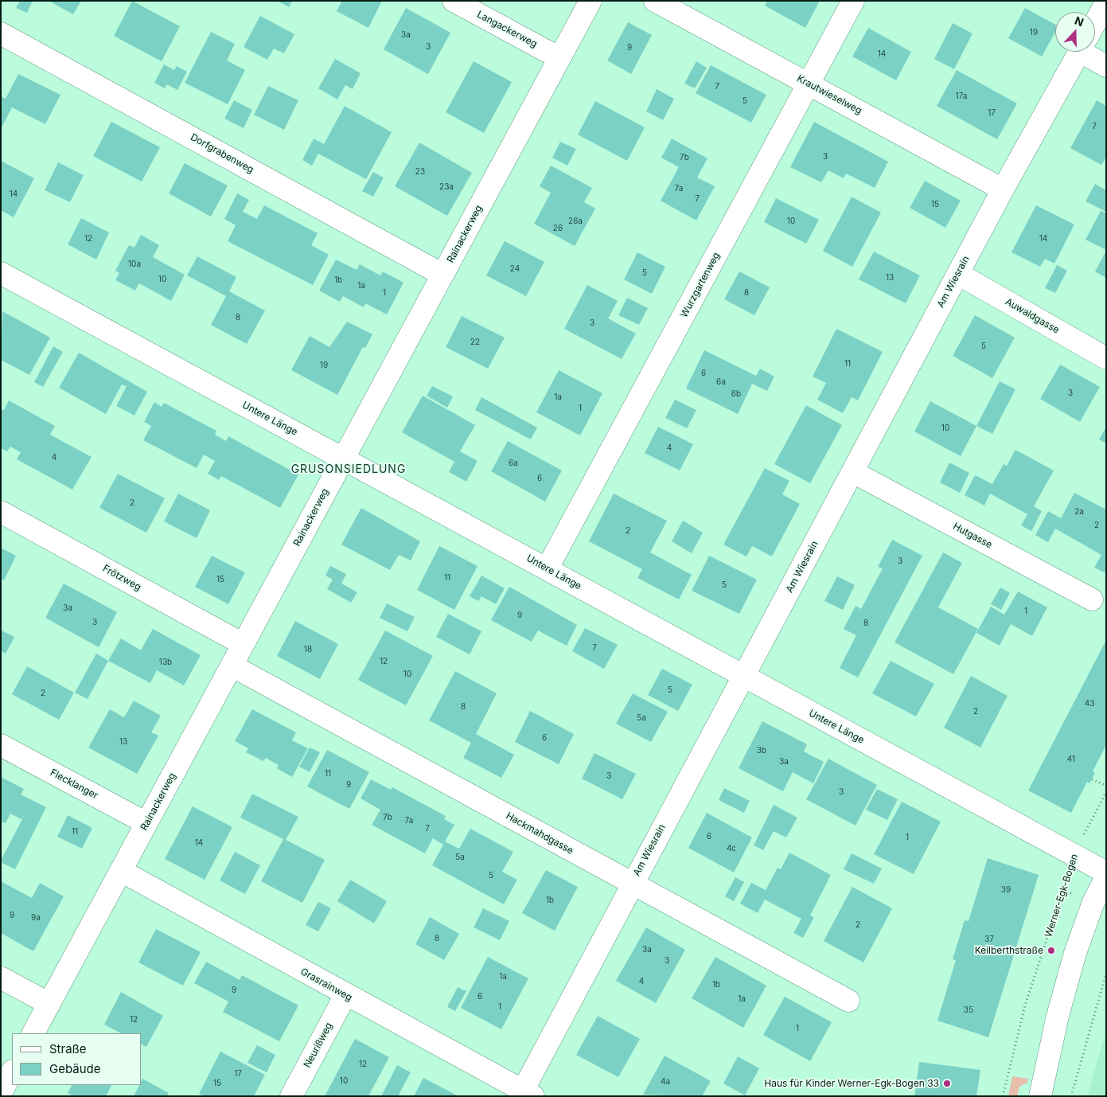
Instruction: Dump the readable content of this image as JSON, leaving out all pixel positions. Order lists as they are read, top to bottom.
{
  "streets": {
    "street": [
      "Langackerweg",
      "Krautwieselweg",
      "Dorfgrabenweg",
      "Rainackerweg",
      "Am Wiesrain",
      "Wurzgartenweg",
      "Auwaldgasse",
      "Untere Länge",
      "Hutgasse",
      "Frötzweg",
      "Flecklanger",
      "Hackmahdgasse",
      "Grasrainweg",
      "Neurißweg"
    ],
    "path": ["Werner-Egk-Bogen"]
  },
  "crossings": [
    ["Langackerweg", "Rainackerweg"],
    ["Krautwieselweg", "Am Wiesrain"],
    ["Krautwieselweg", "Wurzgartenweg"],
    ["Dorfgrabenweg", "Rainackerweg"],
    ["Rainackerweg", "Untere Länge"],
    ["Rainackerweg", "Frötzweg"],
    ["Rainackerweg", "Flecklanger"],
    ["Rainackerweg", "Hackmahdgasse"],
    ["Rainackerweg", "Grasrainweg"],
    ["Am Wiesrain", "Auwaldgasse"],
    ["Am Wiesrain", "Untere Länge"],
    ["Am Wiesrain", "Hutgasse"],
    ["Am Wiesrain", "Hackmahdgasse"],
    ["Am Wiesrain", "Grasrainweg"],
    ["Wurzgartenweg", "Untere Länge"],
    ["Untere Länge", "Werner-Egk-Bogen"],
    ["Grasrainweg", "Neurißweg"]
  ],
  "districts": ["GRUSONSIEDLUNG"],
  "places": ["Keilberthstraße", "Haus für Kinder Werner-Egk-Bogen 33"],
  "house_numbers": [
    "19",
    "3a",
    "3",
    "9",
    "14",
    "7",
    "17a",
    "5",
    "17",
    "7",
    "3",
    "7b",
    "23",
    "23a",
    "7a",
    "14",
    "7",
    "15",
    "26a",
    "10",
    "26",
    "12",
    "14",
    "10a",
    "24",
    "5",
    "13",
    "10",
    "1b",
    "1a",
    "1",
    "8",
    "8",
    "3",
    "22",
    "5",
    "11",
    "19",
    "6",
    "6a",
    "3",
    "6b",
    "1a",
    "1",
    "10",
    "4",
    "4",
    "6a",
    "6",
    "2",
    "2a",
    "2",
    "2",
    "3",
    "11",
    "15",
    "5",
    "3a",
    "1",
    "9",
    "3",
    "8",
    "7",
    "18",
    "12",
    "13b",
    "10",
    "5",
    "2",
    "43",
    "8",
    "2",
    "5a",
    "6",
    "13",
    "3b",
    "41",
    "3a",
    "11",
    "3",
    "9",
    "3",
    "7b",
    "7a",
    "7",
    "11",
    "6",
    "1",
    "14",
    "4c",
    "5a",
    "5",
    "39",
    "1b",
    "9",
    "9a",
    "2",
    "8",
    "37",
    "3a",
    "3",
    "1a",
    "4",
    "1b",
    "9",
    "6",
    "1a",
    "1",
    "35",
    "12",
    "1",
    "12",
    "17",
    "10",
    "4a",
    "15"
  ],
  "legend": ["Straße", "Gebäude"],
  "north": "top"
}
